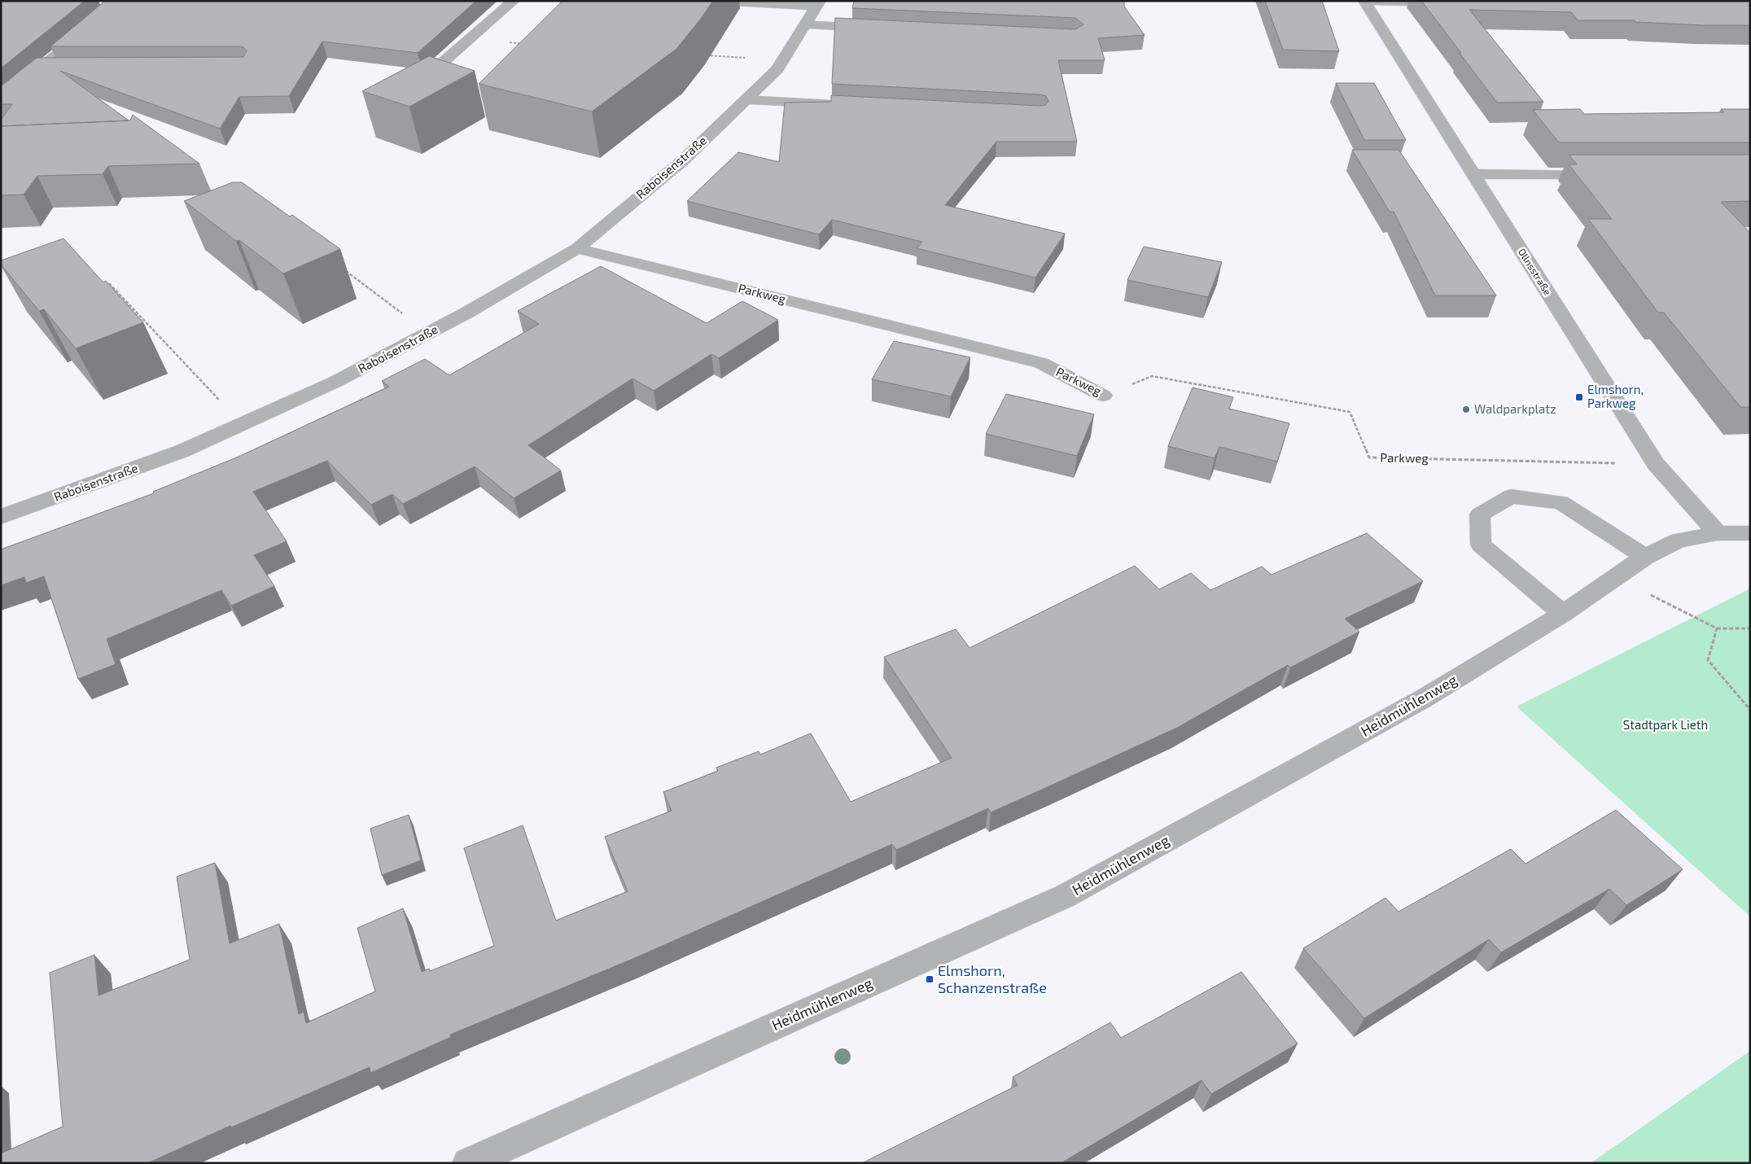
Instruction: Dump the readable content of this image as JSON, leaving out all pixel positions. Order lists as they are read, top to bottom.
{
  "streets": {
    "street": [
      "Raboisenstraße",
      "Ollnsstraße",
      "Parkweg",
      "Heidmühlenweg"
    ]
  },
  "crossings": [
    ["Raboisenstraße", "Parkweg"],
    ["Ollnsstraße", "Parkweg"],
    ["Ollnsstraße", "Heidmühlenweg"]
  ],
  "parks": ["Stadtpark Lieth"],
  "places": {
    "transit": ["Elmshorn, Parkweg", "Elmshorn, Schanzenstraße"],
    "other": ["Waldparkplatz"]
  }
}
